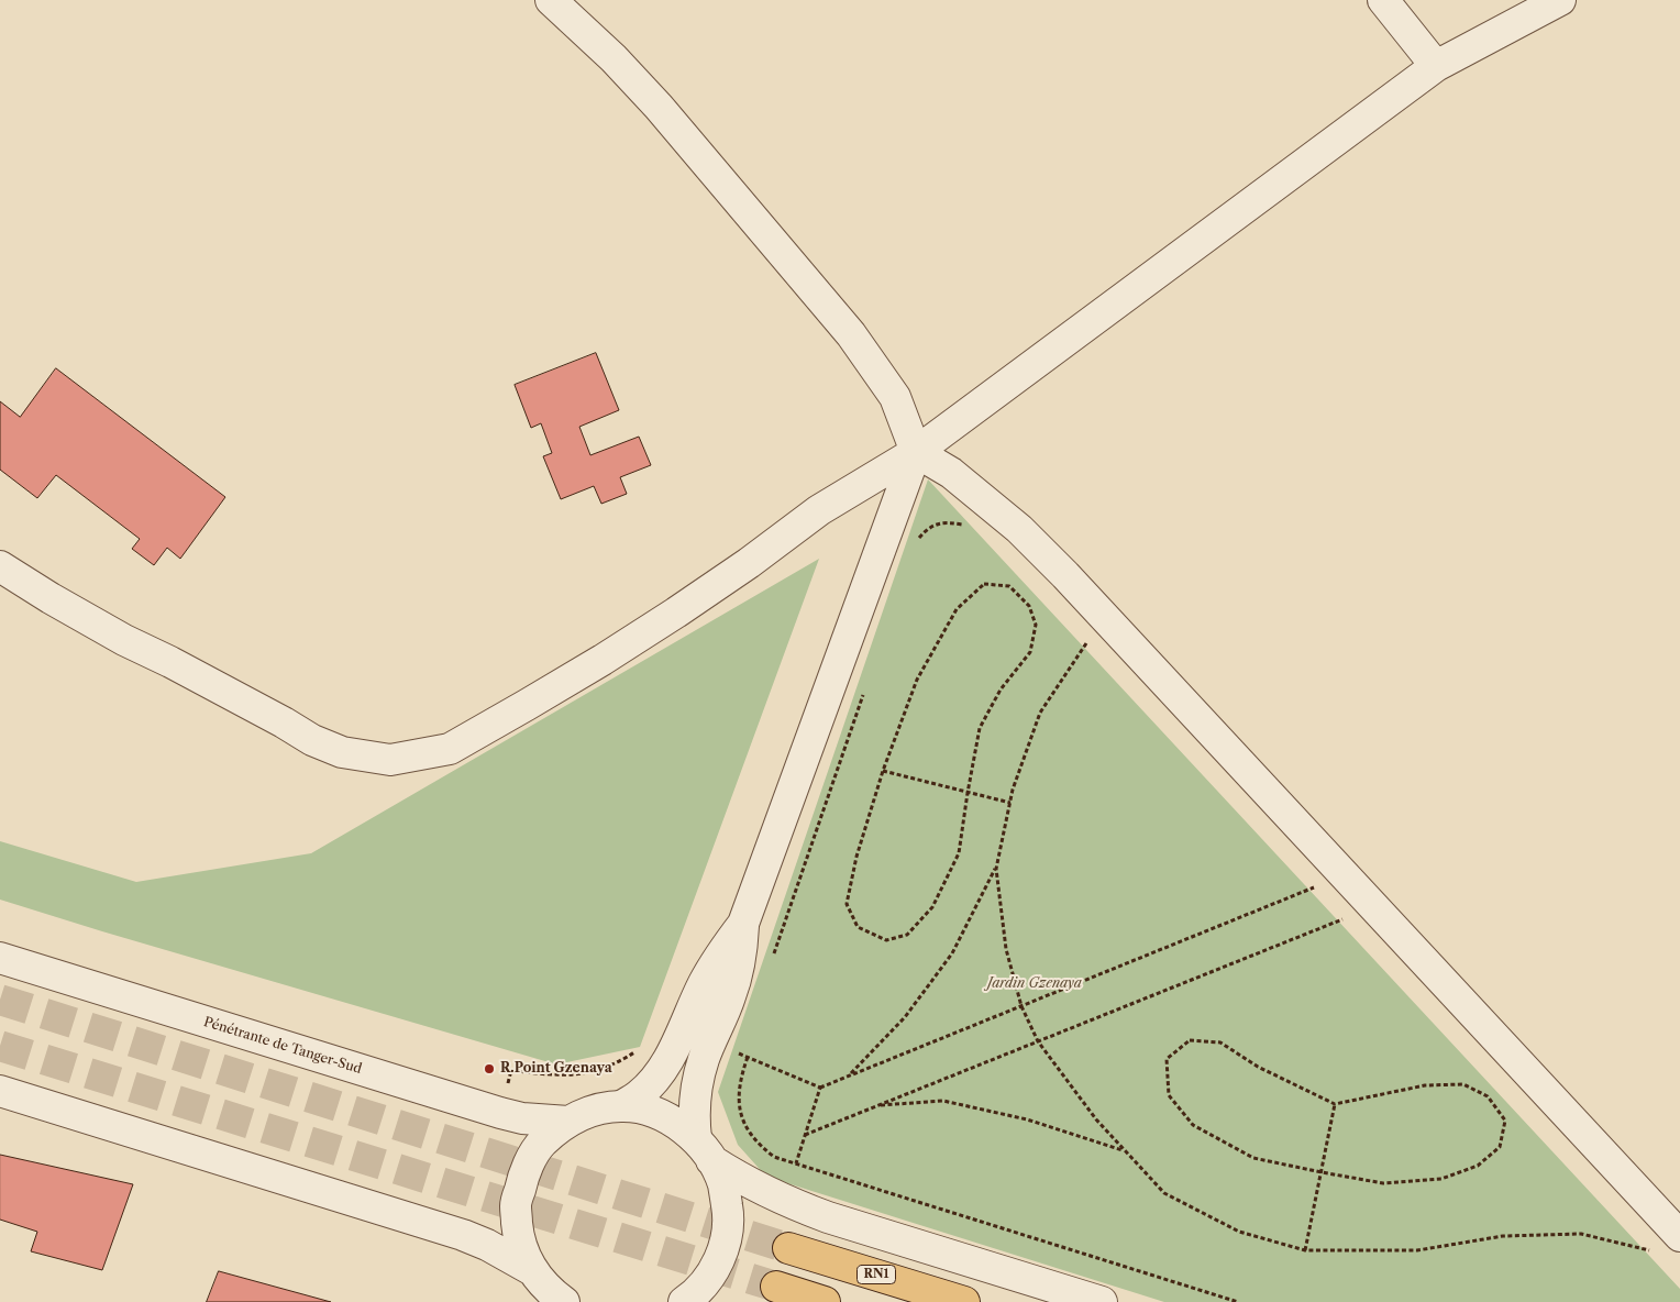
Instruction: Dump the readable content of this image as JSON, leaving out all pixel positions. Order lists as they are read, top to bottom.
{
  "streets": {
    "highway": ["RN1"],
    "street": ["Pénétrante de Tanger-Sud"]
  },
  "parks": ["Jardin Gzenaya"],
  "places": ["R.Point Gzenaya"]
}
